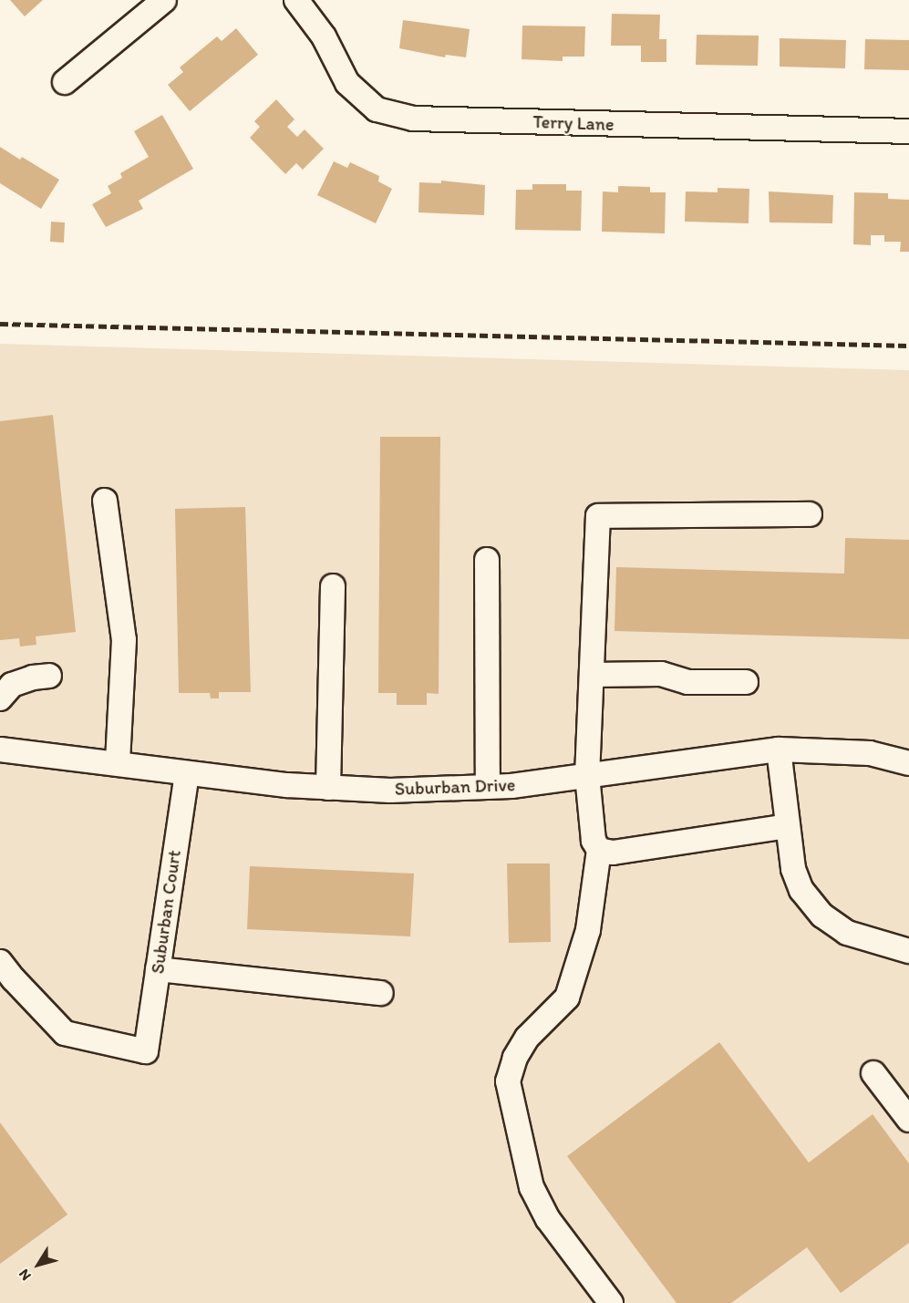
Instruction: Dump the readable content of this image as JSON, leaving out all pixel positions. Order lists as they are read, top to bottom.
{
  "streets": {
    "street": ["Terry Lane", "Suburban Drive", "Suburban Court"]
  },
  "crossings": [
    ["Suburban Drive", "Suburban Court"]
  ],
  "north": "bottom left"
}
